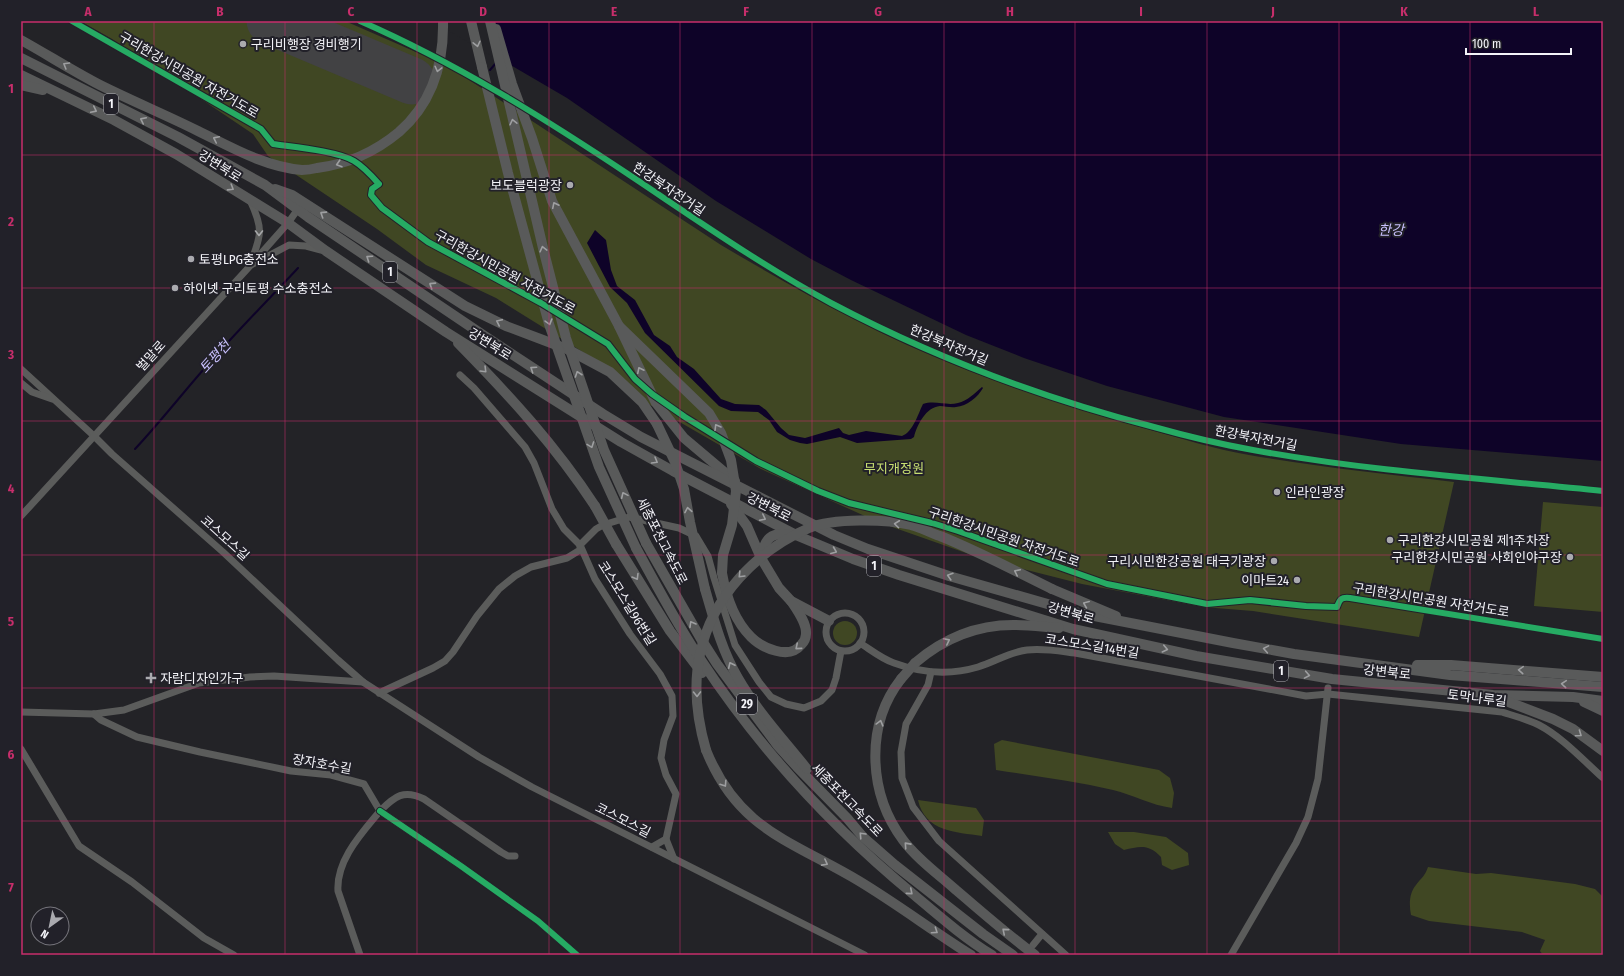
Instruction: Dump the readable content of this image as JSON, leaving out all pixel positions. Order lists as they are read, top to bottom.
{
  "streets": {
    "highway": [
      "1",
      "강변북로",
      "세종포천고속도로",
      "29"
    ],
    "street": [
      "벌말로",
      "코스모스길",
      "코스모스길96번길",
      "코스모스길14번길",
      "토막나루길",
      "장자호수길"
    ],
    "cycle path": ["구리한강시민공원 자전거도로", "한강북자전거길"]
  },
  "crossings": [
    ["1", "강변북로"],
    ["1", "벌말로"],
    ["강변북로", "벌말로"],
    ["벌말로", "코스모스길"],
    ["코스모스길14번길", "토막나루길"]
  ],
  "water": ["한강", "토평천"],
  "parks": ["무지개정원"],
  "places": {
    "other": [
      "구리비행장 경비행기",
      "보도블럭광장",
      "토평LPG충전소",
      "하이넷 구리토평 수소충전소",
      "인라인광장",
      "구리한강시민공원 제1주차장",
      "구리한강시민공원 사회인야구장",
      "구리시민한강공원 태극기광장",
      "이마트24"
    ],
    "health": ["자람디자인가구"]
  },
  "scale_bar": "100 m",
  "north": "bottom left",
  "grid": {
    "columns": [
      "A",
      "B",
      "C",
      "D",
      "E",
      "F",
      "G",
      "H",
      "I",
      "J",
      "K",
      "L"
    ],
    "rows": [
      "1",
      "2",
      "3",
      "4",
      "5",
      "6",
      "7"
    ]
  }
}
